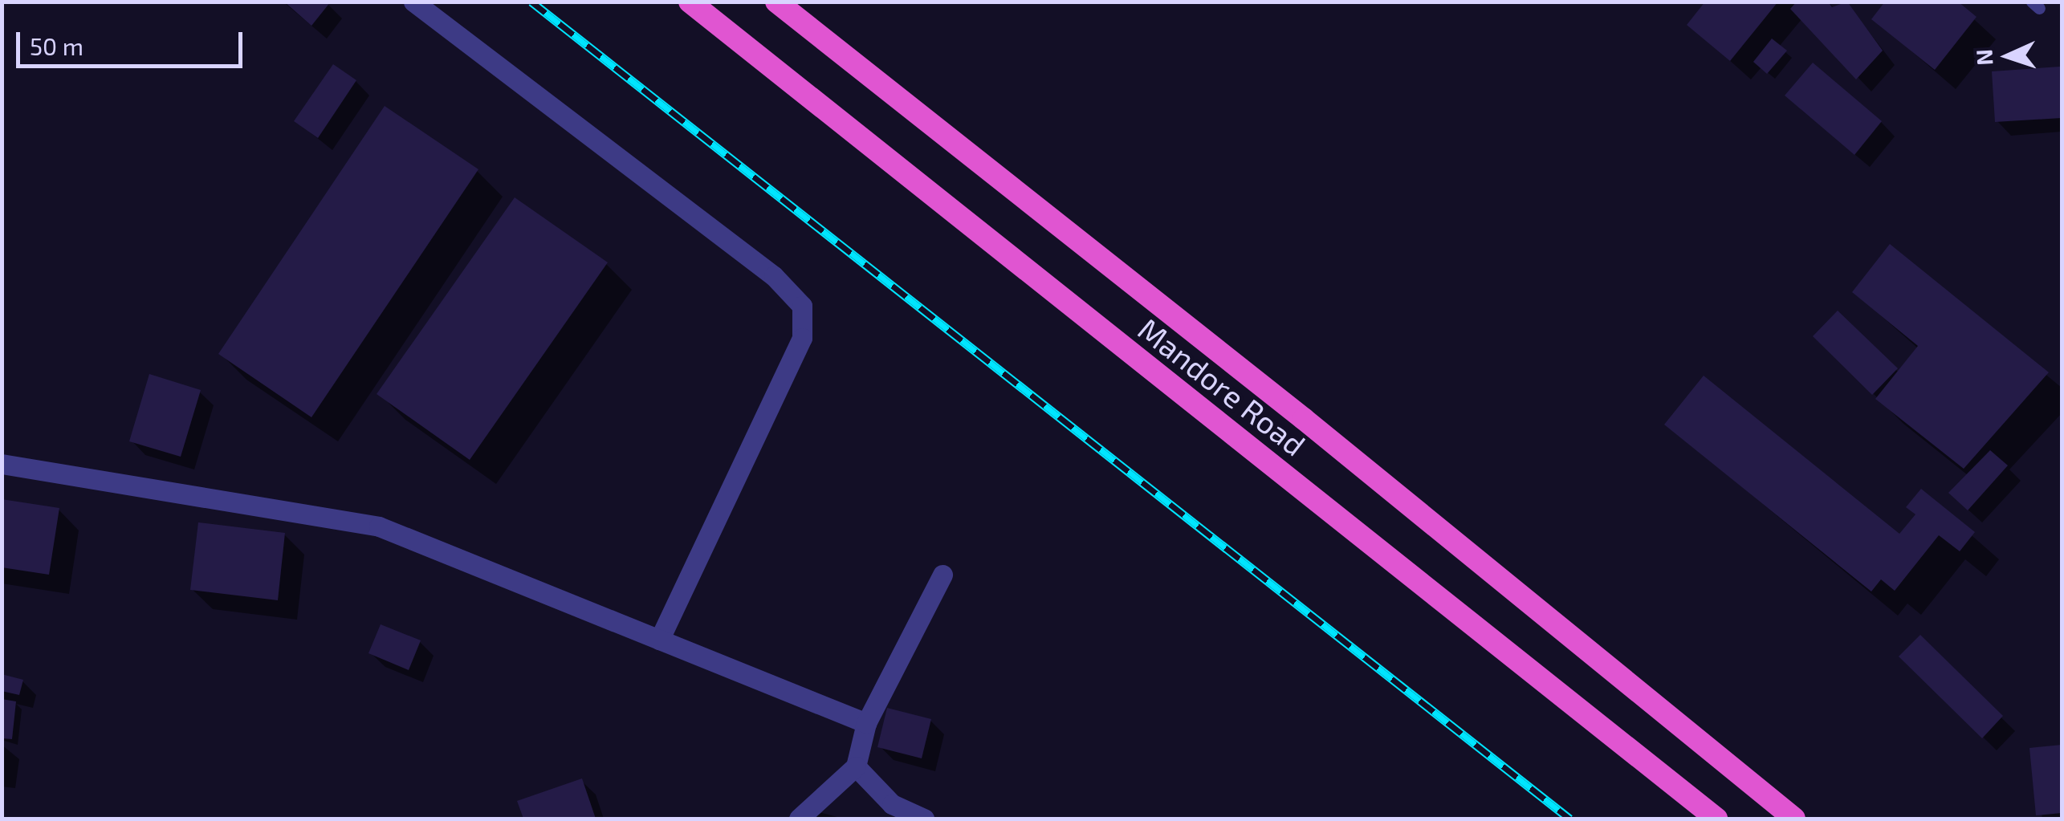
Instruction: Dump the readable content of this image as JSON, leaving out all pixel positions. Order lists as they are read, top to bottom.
{
  "streets": {
    "highway": ["Mandore Road"]
  },
  "scale_bar": "50 m",
  "north": "left"
}
